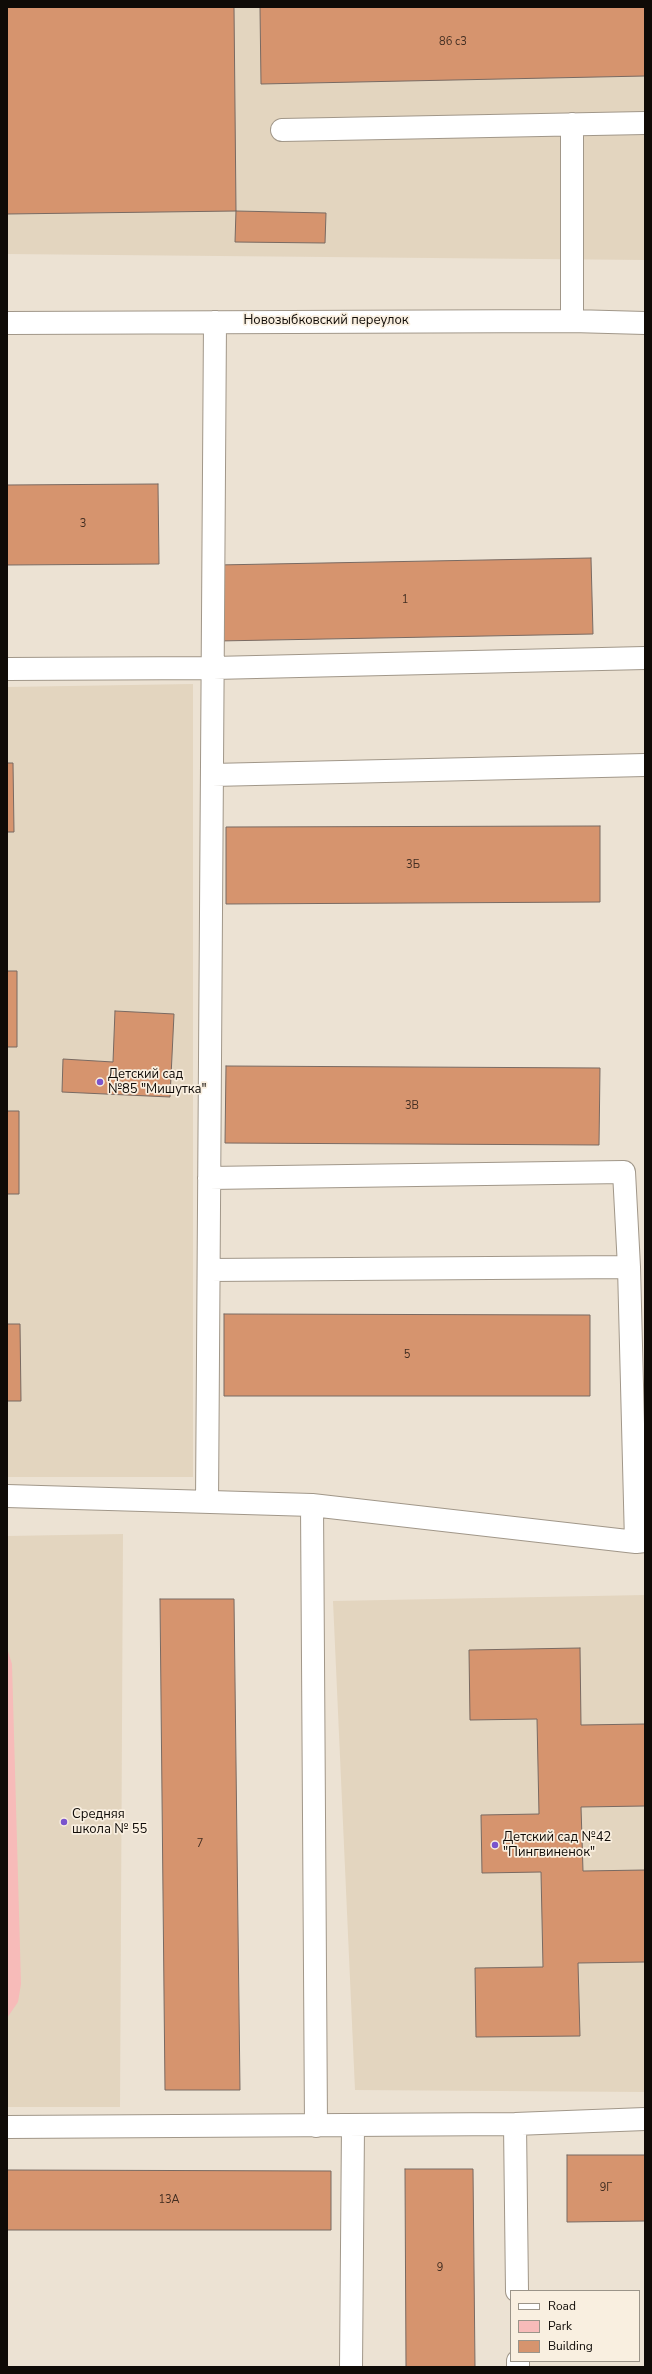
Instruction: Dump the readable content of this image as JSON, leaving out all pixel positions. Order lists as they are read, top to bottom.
{
  "streets": {
    "street": ["Новозыбковский переулок"]
  },
  "places": ["Детский сад №85 \"Мишутка\"", "Средняя школа № 55", "Детский сад №42 \"Пингвиненок\""],
  "house_numbers": [
    "86 с3",
    "3",
    "1",
    "3Б",
    "3В",
    "5",
    "7",
    "9Г",
    "13А",
    "9"
  ],
  "legend": ["Road", "Park", "Building"]
}
